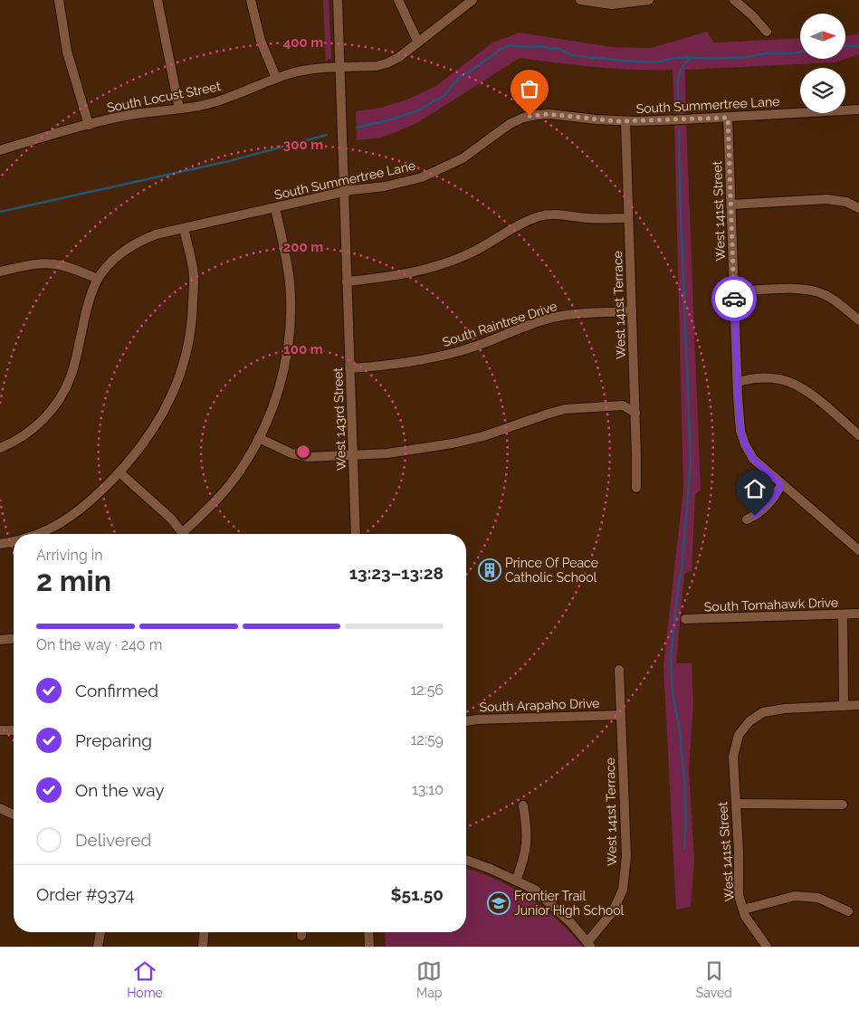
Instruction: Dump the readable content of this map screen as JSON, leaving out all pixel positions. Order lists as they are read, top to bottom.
{
  "streets": {
    "street": [
      "South Locust Street",
      "South Summertree Lane",
      "West 141st Street",
      "West 141st Terrace",
      "South Raintree Drive",
      "West 143rd Street",
      "South Tomahawk Drive",
      "South Arapaho Drive"
    ]
  },
  "crossings": [
    ["South Locust Street", "West 143rd Street"],
    ["South Summertree Lane", "West 141st Street"],
    ["South Summertree Lane", "West 141st Terrace"],
    ["South Summertree Lane", "West 143rd Street"],
    ["West 141st Terrace", "South Raintree Drive"],
    ["West 141st Terrace", "South Arapaho Drive"],
    ["South Raintree Drive", "West 143rd Street"]
  ],
  "places": {
    "building": ["Prince Of Peace Catholic School"],
    "school or university": ["Frontier Trail Junior High School"]
  },
  "north": "right",
  "page": {
    "heading": ["2 min", "Arriving in", "13:23–13:28"],
    "panel": ["Order #9374", "$51.50"],
    "bar": "On the way · 240 m",
    "list": [
      ["Confirmed", "12:56"],
      ["Preparing", "12:59"],
      ["On the way", "13:10"],
      "Delivered"
    ],
    "tabs": ["Home", "Map", "Saved"]
  },
  "rings": [
    "400 m",
    "300 m",
    "200 m",
    "100 m"
  ]
}
